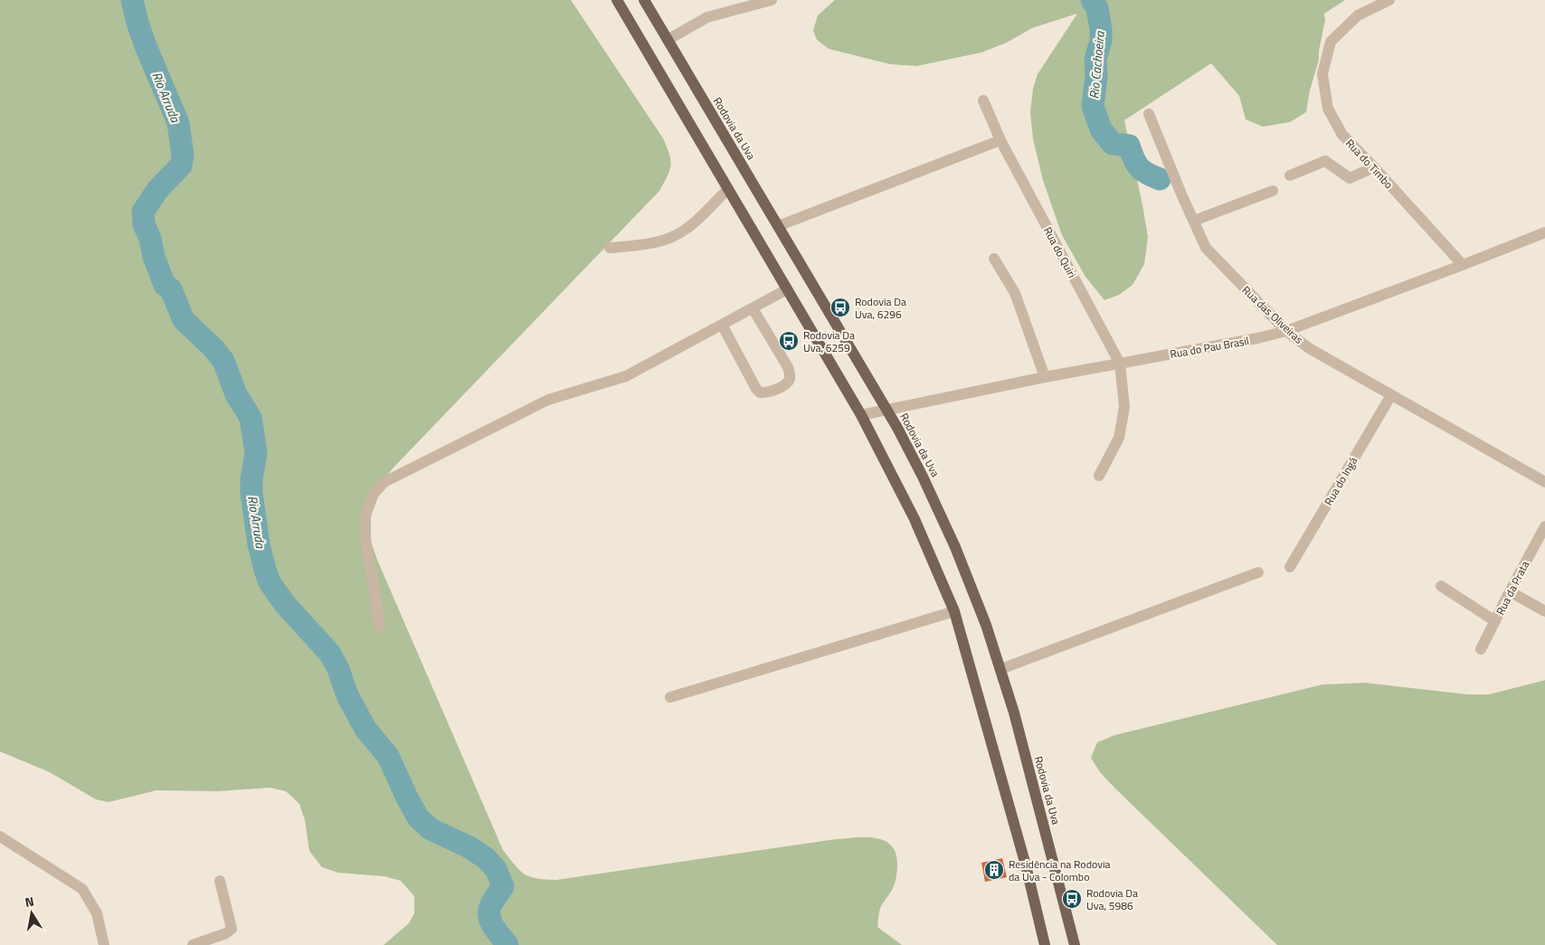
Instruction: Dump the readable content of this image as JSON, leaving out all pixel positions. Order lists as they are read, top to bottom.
{
  "streets": {
    "main road": ["Rodovia da Uva"],
    "street": [
      "Rua do Timbo",
      "Rua do Quiri",
      "Rua das Oliveiras",
      "Rua do Pau Brasil",
      "Rua do Ingá",
      "Rua da Prata"
    ]
  },
  "crossings": [
    ["Rodovia da Uva", "Rua do Pau Brasil"],
    ["Rua do Timbo", "Rua do Pau Brasil"],
    ["Rua do Quiri", "Rua do Pau Brasil"],
    ["Rua das Oliveiras", "Rua do Pau Brasil"],
    ["Rua das Oliveiras", "Rua do Ingá"]
  ],
  "water": ["Rio Cachoeira", "Rio Arruda"],
  "places": {
    "bus stop": ["Rodovia Da Uva, 6296", "Rodovia Da Uva, 6259", "Rodovia Da Uva, 5986"],
    "building": ["Residência na Rodovia da Uva - Colombo"]
  },
  "north": "top"
}
